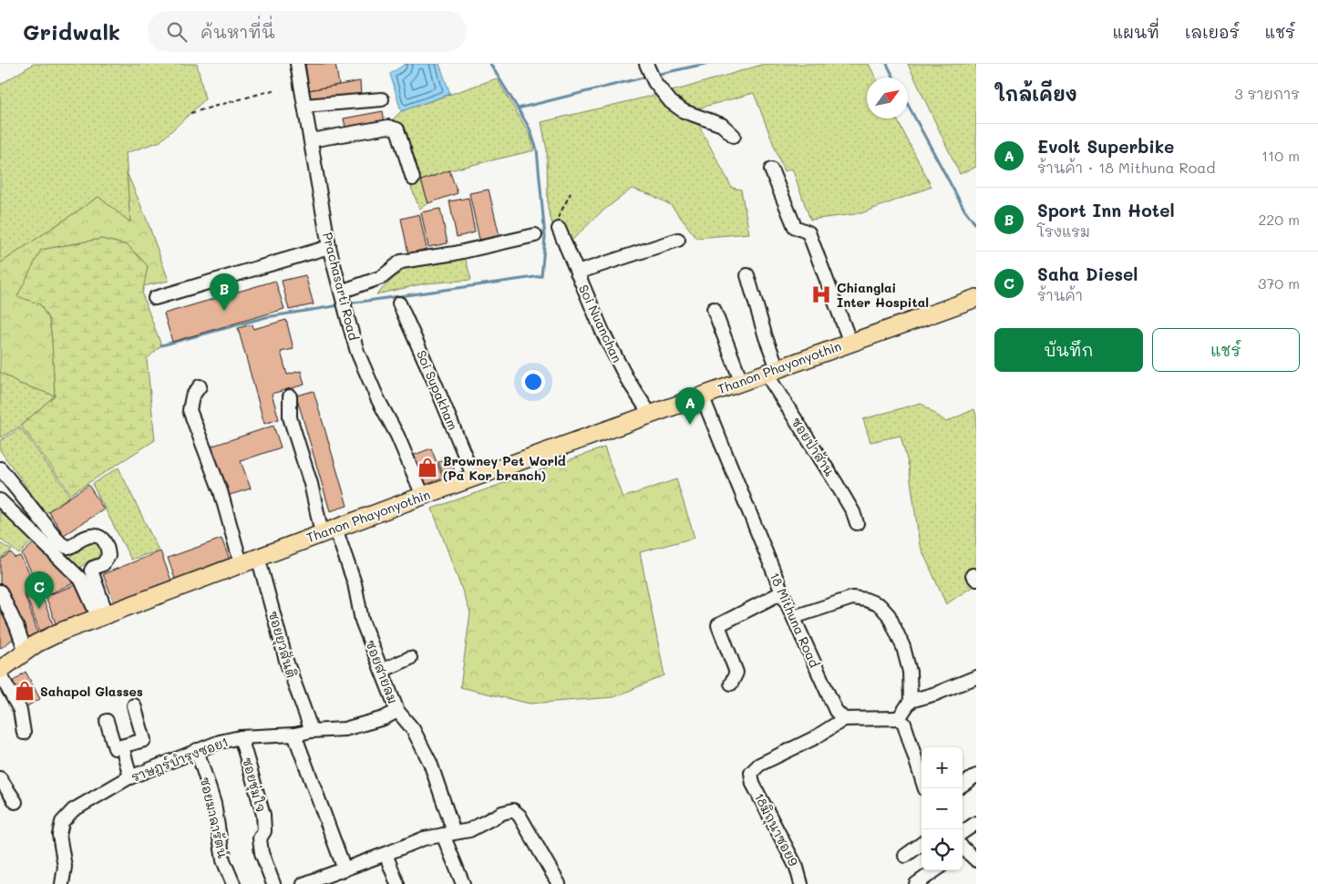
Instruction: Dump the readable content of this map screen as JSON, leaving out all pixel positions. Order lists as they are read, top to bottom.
{
  "streets": {
    "main road": ["Thanon Phayonyothin"],
    "street": [
      "Prachasarti Road",
      "Soi Nuanchan",
      "Soi Supakham",
      "ซอยป่าส้าน",
      "18 Mithuna Road",
      "ซอยยุวสันติ",
      "ซอยสายลม",
      "ราษฎร์บำรุงซอย1",
      "ซอยชุ่มใจ",
      "ซอยมาลารัตน์",
      "18มิถุนาซอย9"
    ]
  },
  "crossings": [
    ["Prachasarti Road", "Thanon Phayonyothin"],
    ["Soi Nuanchan", "Thanon Phayonyothin"],
    ["Thanon Phayonyothin", "Soi Supakham"],
    ["Thanon Phayonyothin", "ซอยป่าส้าน"],
    ["Thanon Phayonyothin", "18 Mithuna Road"],
    ["Thanon Phayonyothin", "ซอยยุวสันติ"],
    ["Thanon Phayonyothin", "ซอยสายลม"],
    ["18 Mithuna Road", "18มิถุนาซอย9"],
    ["ซอยยุวสันติ", "ราษฎร์บำรุงซอย1"],
    ["ซอยสายลม", "ราษฎร์บำรุงซอย1"],
    ["ราษฎร์บำรุงซอย1", "ซอยชุ่มใจ"],
    ["ราษฎร์บำรุงซอย1", "ซอยมาลารัตน์"]
  ],
  "places": {
    "hospital": ["Chianglai Inter Hospital"],
    "shop": ["Browney Pet World (Pa Kor branch)", "Sahapol Glasses"]
  },
  "north": "top right",
  "page": {
    "header": "Gridwalk",
    "search": "ค้นหาที่นี่",
    "nav": ["แผนที่", "เลเยอร์", "แชร์"],
    "heading": ["ใกล้เคียง", "3 รายการ"],
    "list": [
      {
        "mark": "A",
        "name": "Evolt Superbike",
        "note": "ร้านค้า · 18 Mithuna Road",
        "value": "110 m"
      },
      {
        "mark": "B",
        "name": "Sport Inn Hotel",
        "note": "โรงแรม",
        "value": "220 m"
      },
      {
        "mark": "C",
        "name": "Saha Diesel",
        "note": "ร้านค้า",
        "value": "370 m"
      }
    ],
    "pins": ["B", "A", "C"],
    "buttons": ["บันทึก", "แชร์"],
    "map_buttons": ["+", "−"]
  }
}
